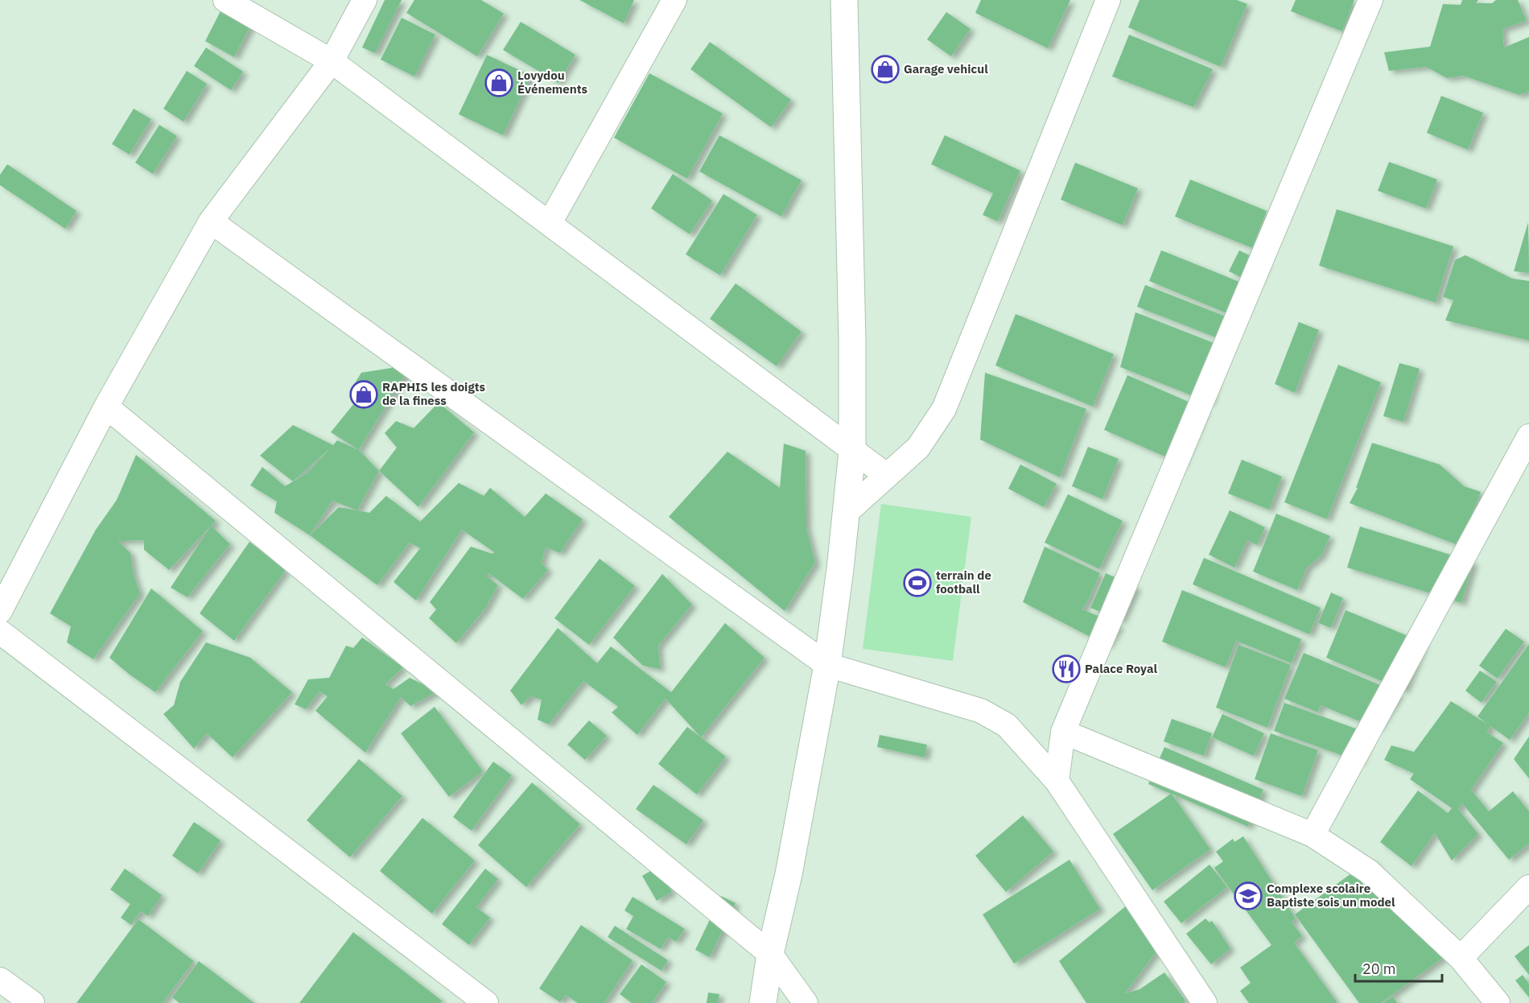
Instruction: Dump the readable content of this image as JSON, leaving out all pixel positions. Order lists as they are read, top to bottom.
{
  "places": {
    "shop": ["Garage vehicul", "Lovydou Événements", "RAPHIS les doigts de la finess"],
    "sports": ["terrain de football"],
    "restaurant": ["Palace Royal"],
    "school or university": ["Complexe scolaire Baptiste sois un model"]
  },
  "scale_bar": "20 m"
}
